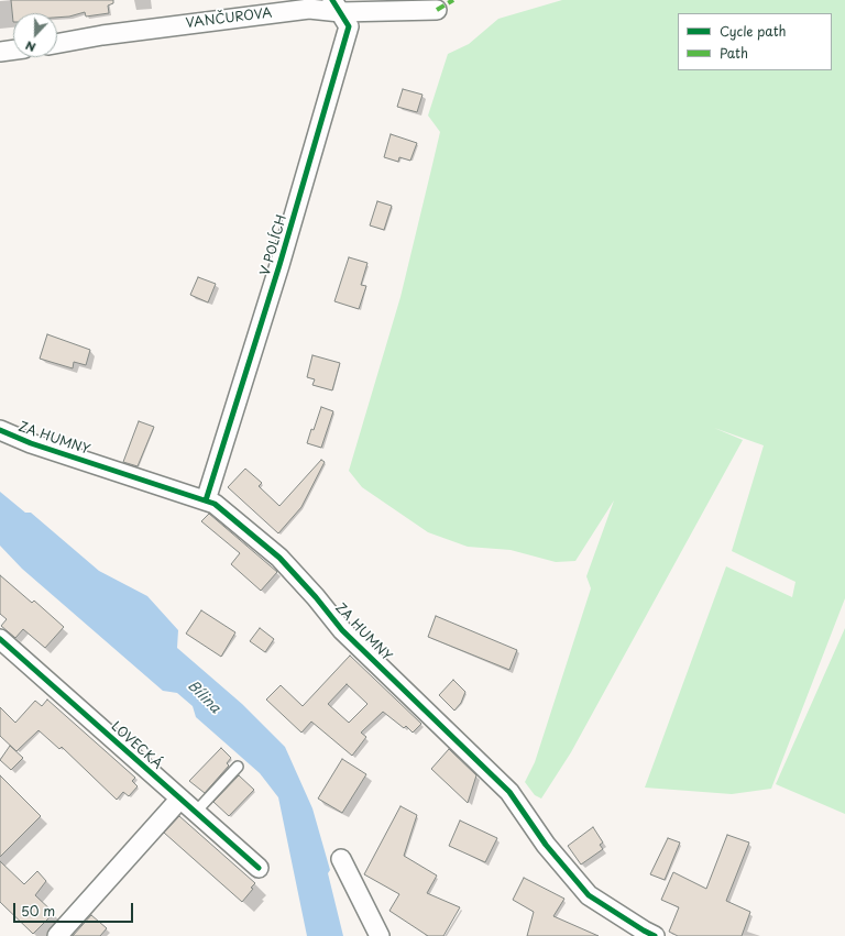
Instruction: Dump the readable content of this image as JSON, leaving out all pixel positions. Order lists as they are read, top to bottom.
{
  "streets": {
    "street": [
      "VANČUROVA",
      "V POLÍCH",
      "ZA HUMNY",
      "LOVECKÁ"
    ]
  },
  "crossings": [
    ["VANČUROVA", "V POLÍCH"],
    ["V POLÍCH", "ZA HUMNY"]
  ],
  "water": ["Bílina"],
  "legend": ["Cycle path", "Path"],
  "scale_bar": "50 m",
  "north": "bottom"
}
